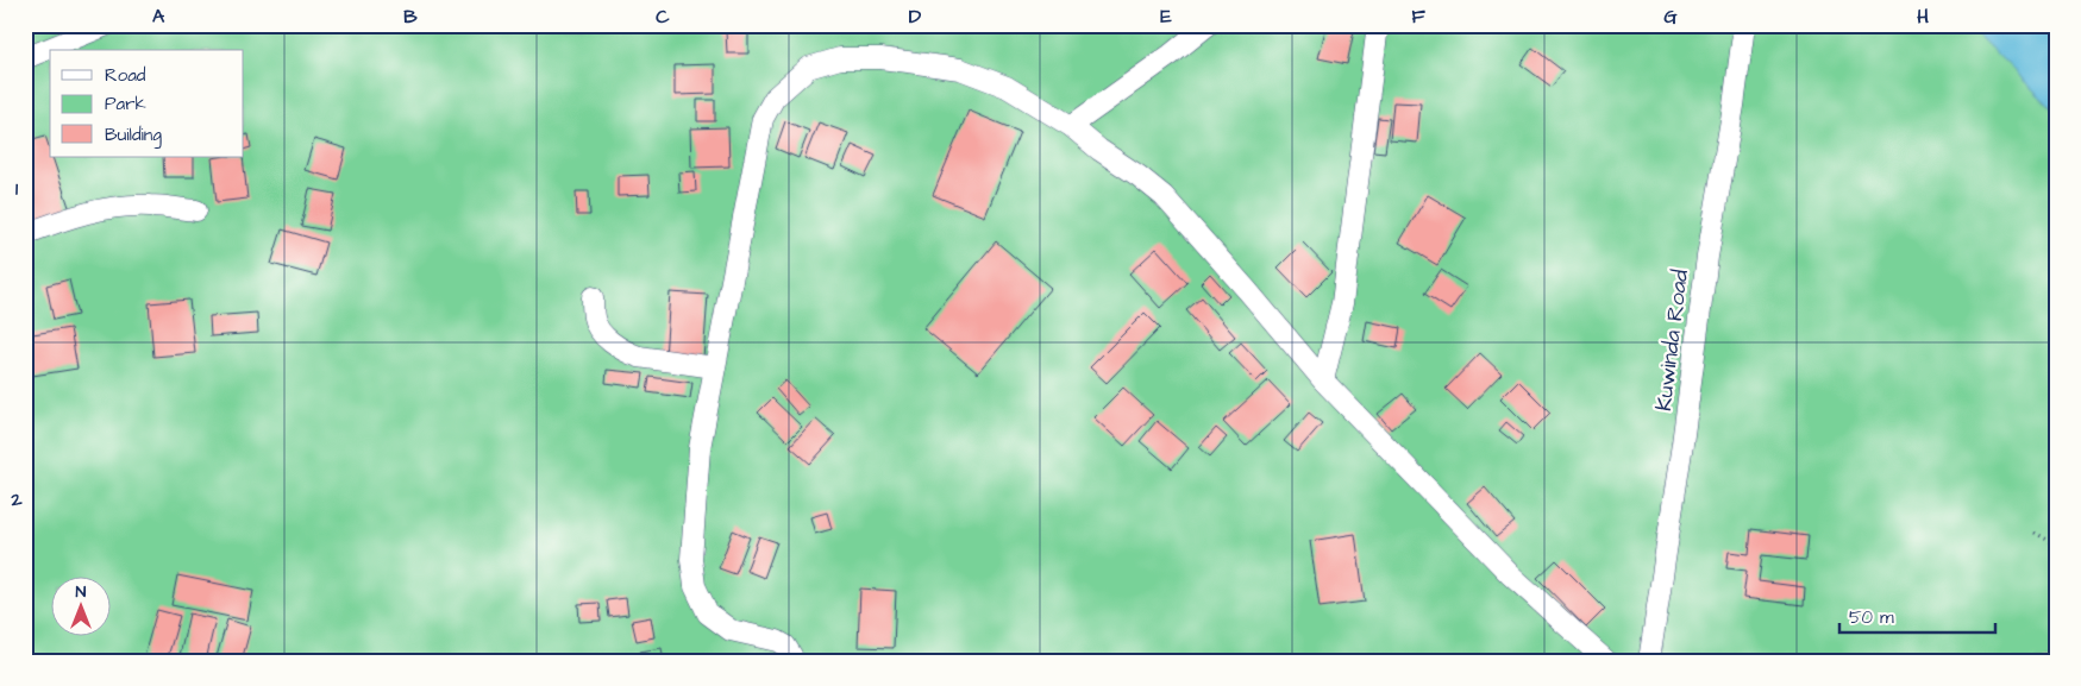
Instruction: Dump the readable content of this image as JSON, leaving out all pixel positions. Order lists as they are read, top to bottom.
{
  "streets": {
    "street": ["Kuwinda Road"]
  },
  "legend": ["Road", "Park", "Building"],
  "scale_bar": "50 m",
  "north": "top",
  "grid": {
    "columns": [
      "A",
      "B",
      "C",
      "D",
      "E",
      "F",
      "G",
      "H"
    ],
    "rows": ["1", "2"]
  }
}
